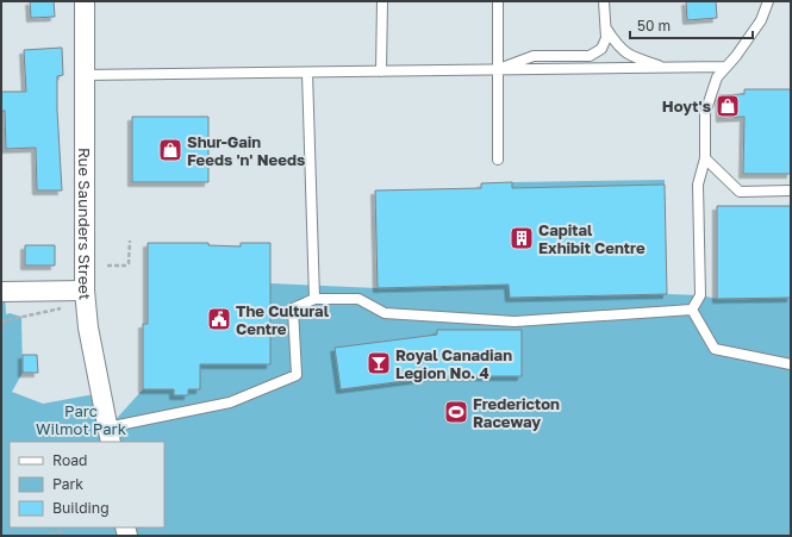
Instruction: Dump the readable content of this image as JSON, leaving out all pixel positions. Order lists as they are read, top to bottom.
{
  "streets": {
    "street": ["Rue Saunders Street"]
  },
  "parks": ["Parc Wilmot Park"],
  "places": {
    "shop": ["Hoyt's", "Shur-Gain Feeds 'n' Needs"],
    "building": ["Capital Exhibit Centre"],
    "public building": ["The Cultural Centre"],
    "bar": ["Royal Canadian Legion No. 4"],
    "sports": ["Fredericton Raceway"]
  },
  "legend": ["Road", "Park", "Building"],
  "scale_bar": "50 m"
}
